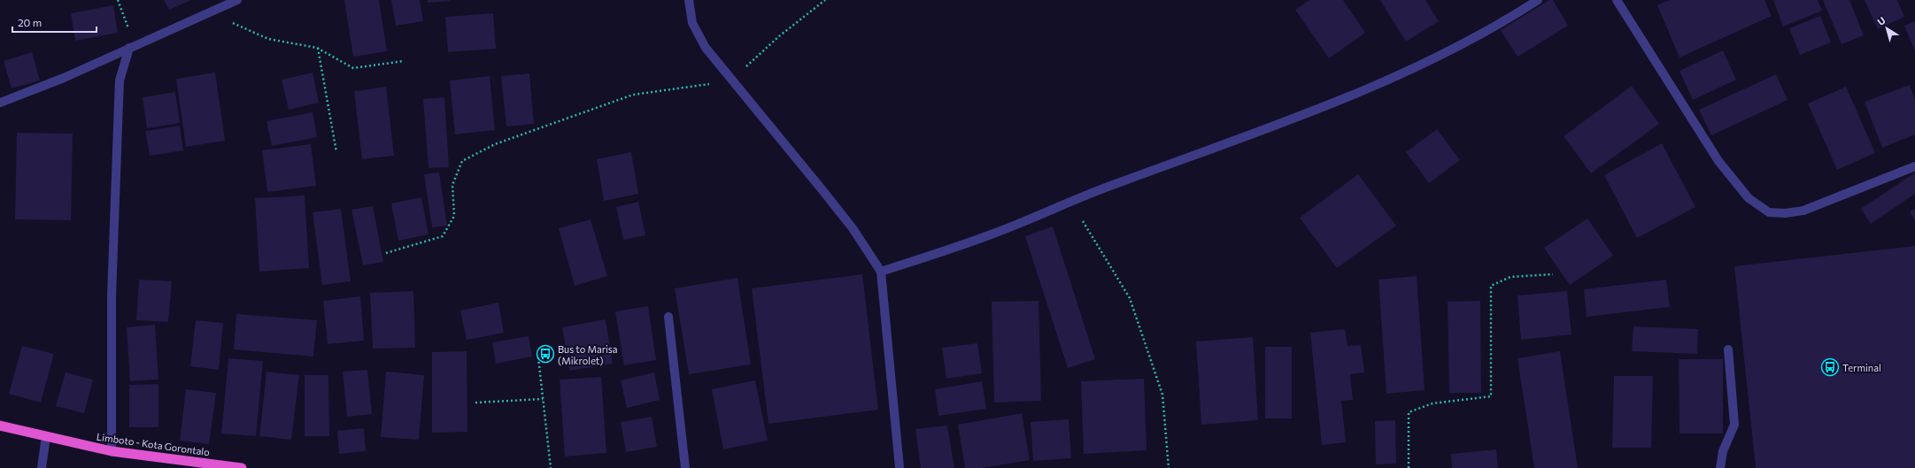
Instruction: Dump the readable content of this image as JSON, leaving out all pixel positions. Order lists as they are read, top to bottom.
{
  "streets": {
    "highway": ["Limboto - Kota Gorontalo"]
  },
  "places": {
    "bus stop": ["Bus to Marisa (Mikrolet)", "Terminal"]
  },
  "scale_bar": "20 m",
  "north": "top left"
}
